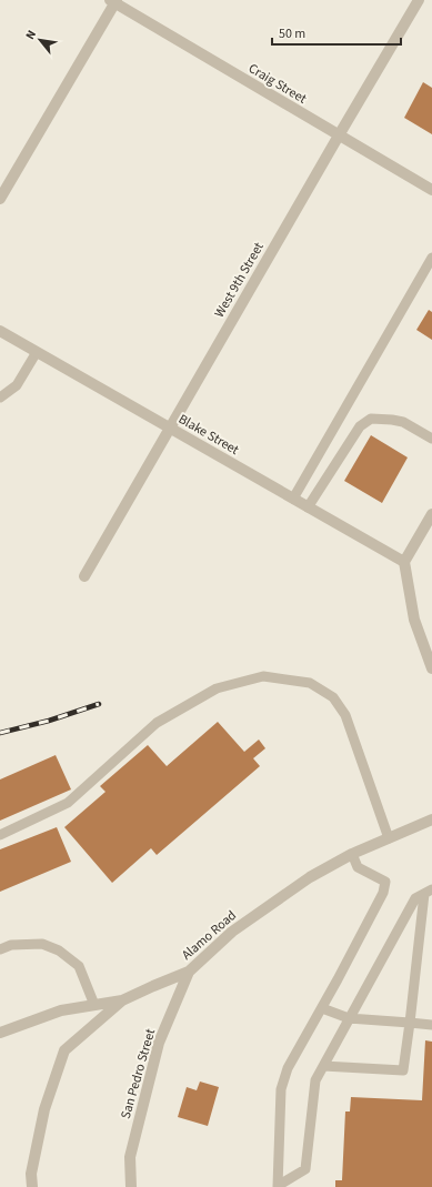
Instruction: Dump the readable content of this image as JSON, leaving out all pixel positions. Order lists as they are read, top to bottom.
{
  "streets": {
    "street": [
      "Craig Street",
      "West 9th Street",
      "Blake Street",
      "Alamo Road",
      "San Pedro Street"
    ]
  },
  "crossings": [
    ["Craig Street", "West 9th Street"],
    ["West 9th Street", "Blake Street"],
    ["Alamo Road", "San Pedro Street"]
  ],
  "scale_bar": "50 m",
  "north": "top left"
}
